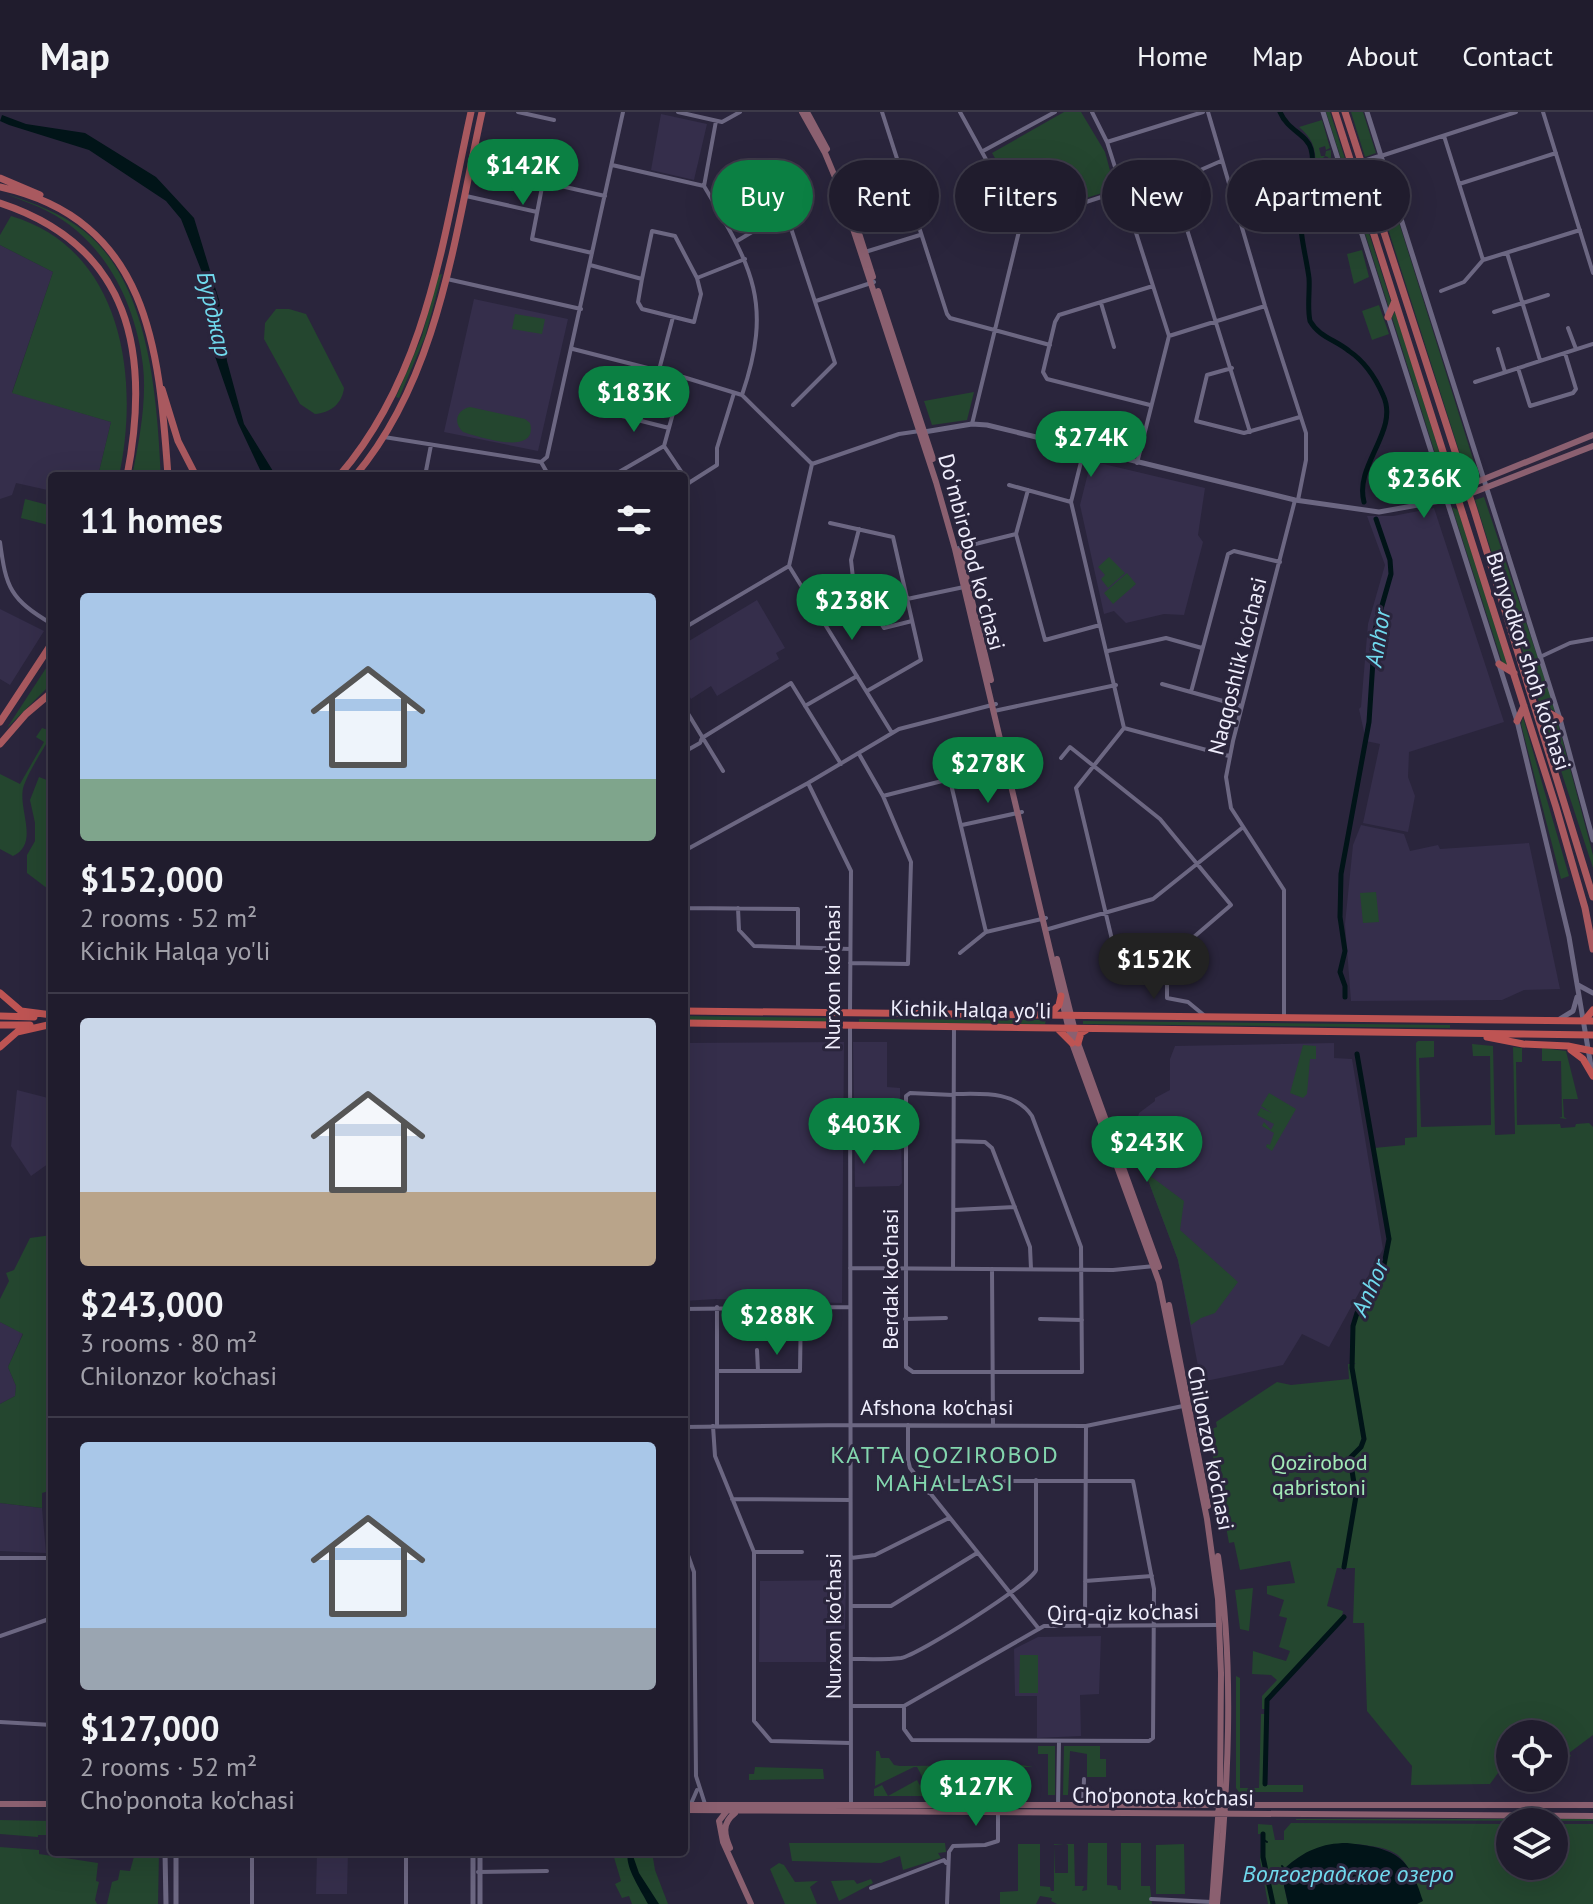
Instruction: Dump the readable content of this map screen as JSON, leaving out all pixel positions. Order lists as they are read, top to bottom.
{
  "streets": {
    "highway": ["Nurxon ko'chasi", "Kichik Halqa yo'li"],
    "main road": [
      "Doʻmbirobod koʻchasi",
      "Bunyodkor shoh ko'chasi",
      "Chilonzor ko'chasi",
      "Cho'ponota ko'chasi"
    ],
    "street": [
      "Naqqoshlik ko'chasi",
      "Berdak ko'chasi",
      "Afshona ko'chasi",
      "Qirq-qiz ko'chasi"
    ]
  },
  "crossings": [
    ["Doʻmbirobod koʻchasi", "Kichik Halqa yo'li"],
    ["Doʻmbirobod koʻchasi", "Chilonzor ko'chasi"],
    ["Naqqoshlik ko'chasi", "Kichik Halqa yo'li"],
    ["Nurxon ko'chasi", "Kichik Halqa yo'li"],
    ["Nurxon ko'chasi", "Afshona ko'chasi"],
    ["Nurxon ko'chasi", "Qirq-qiz ko'chasi"],
    ["Nurxon ko'chasi", "Cho'ponota ko'chasi"],
    ["Kichik Halqa yo'li", "Chilonzor ko'chasi"],
    ["Afshona ko'chasi", "Chilonzor ko'chasi"],
    ["Chilonzor ko'chasi", "Qirq-qiz ko'chasi"],
    ["Chilonzor ko'chasi", "Cho'ponota ko'chasi"]
  ],
  "districts": ["KATTA QOZIROBOD MAHALLASI"],
  "water": ["Бурджар", "Anhor", "Волгоградское озеро"],
  "parks": ["Qozirobod qabristoni"],
  "page": {
    "header": "Map",
    "nav": [
      "Home",
      "Map",
      "About",
      "Contact"
    ],
    "price": [
      "$142K",
      "$183K",
      "$274K",
      "$236K",
      "$238K",
      "$278K",
      "$152K",
      "$403K",
      "$243K",
      "$288K",
      "$127K"
    ],
    "chip": [
      "Buy",
      "Rent",
      "Filters",
      "New",
      "Apartment"
    ],
    "heading": "11 homes",
    "list": [
      {
        "name": "$152,000",
        "note": "2 rooms · 52 m² · Kichik Halqa yo'li"
      },
      {
        "name": "$243,000",
        "note": "3 rooms · 80 m² · Chilonzor ko'chasi"
      },
      {
        "name": "$127,000",
        "note": "2 rooms · 52 m² · Cho'ponota ko'chasi"
      }
    ]
  }
}
